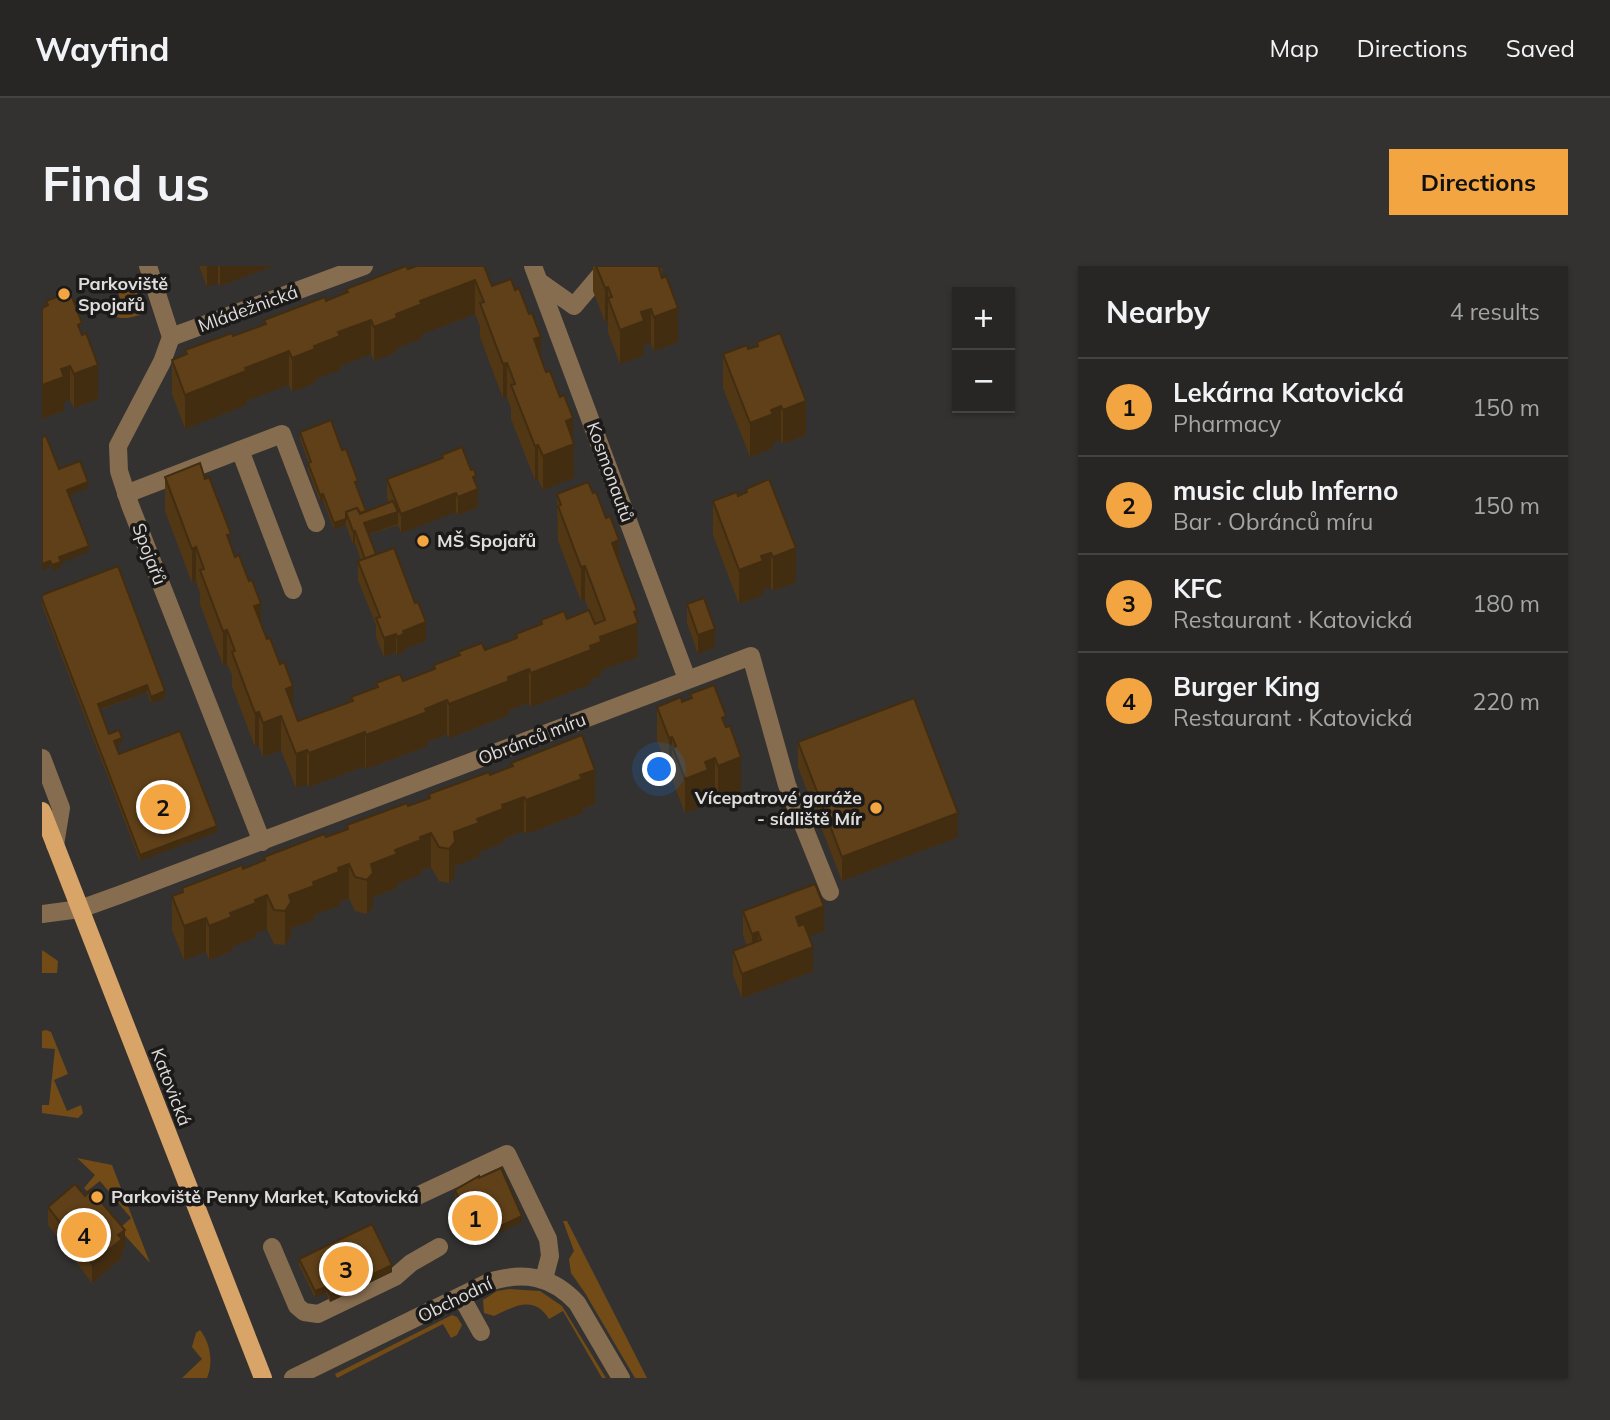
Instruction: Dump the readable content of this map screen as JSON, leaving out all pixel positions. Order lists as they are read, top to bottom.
{
  "streets": {
    "main road": ["Katovická"],
    "street": [
      "Mládežnická",
      "Kosmonautů",
      "Spojařů",
      "Obránců míru",
      "Obchodní"
    ]
  },
  "crossings": [
    ["Mládežnická", "Spojařů"],
    ["Kosmonautů", "Obránců míru"],
    ["Spojařů", "Obránců míru"],
    ["Obránců míru", "Katovická"]
  ],
  "places": [
    "Parkoviště Spojařů",
    "MŠ Spojařů",
    "Vícepatrové garáže - sídliště Mír",
    "Parkoviště Penny Market, Katovická"
  ],
  "page": {
    "header": "Wayfind",
    "nav": ["Map", "Directions", "Saved"],
    "buttons": "Directions",
    "title": "Find us",
    "heading": ["Nearby", "4 results"],
    "map_buttons": ["+", "−"],
    "list": [
      {
        "mark": "1",
        "name": "Lekárna Katovická",
        "note": "Pharmacy",
        "value": "150 m"
      },
      {
        "mark": "2",
        "name": "music club Inferno",
        "note": "Bar · Obránců míru",
        "value": "150 m"
      },
      {
        "mark": "3",
        "name": "KFC",
        "note": "Restaurant · Katovická",
        "value": "180 m"
      },
      {
        "mark": "4",
        "name": "Burger King",
        "note": "Restaurant · Katovická",
        "value": "220 m"
      }
    ],
    "pins": [
      "2",
      "1",
      "4",
      "3"
    ]
  }
}
